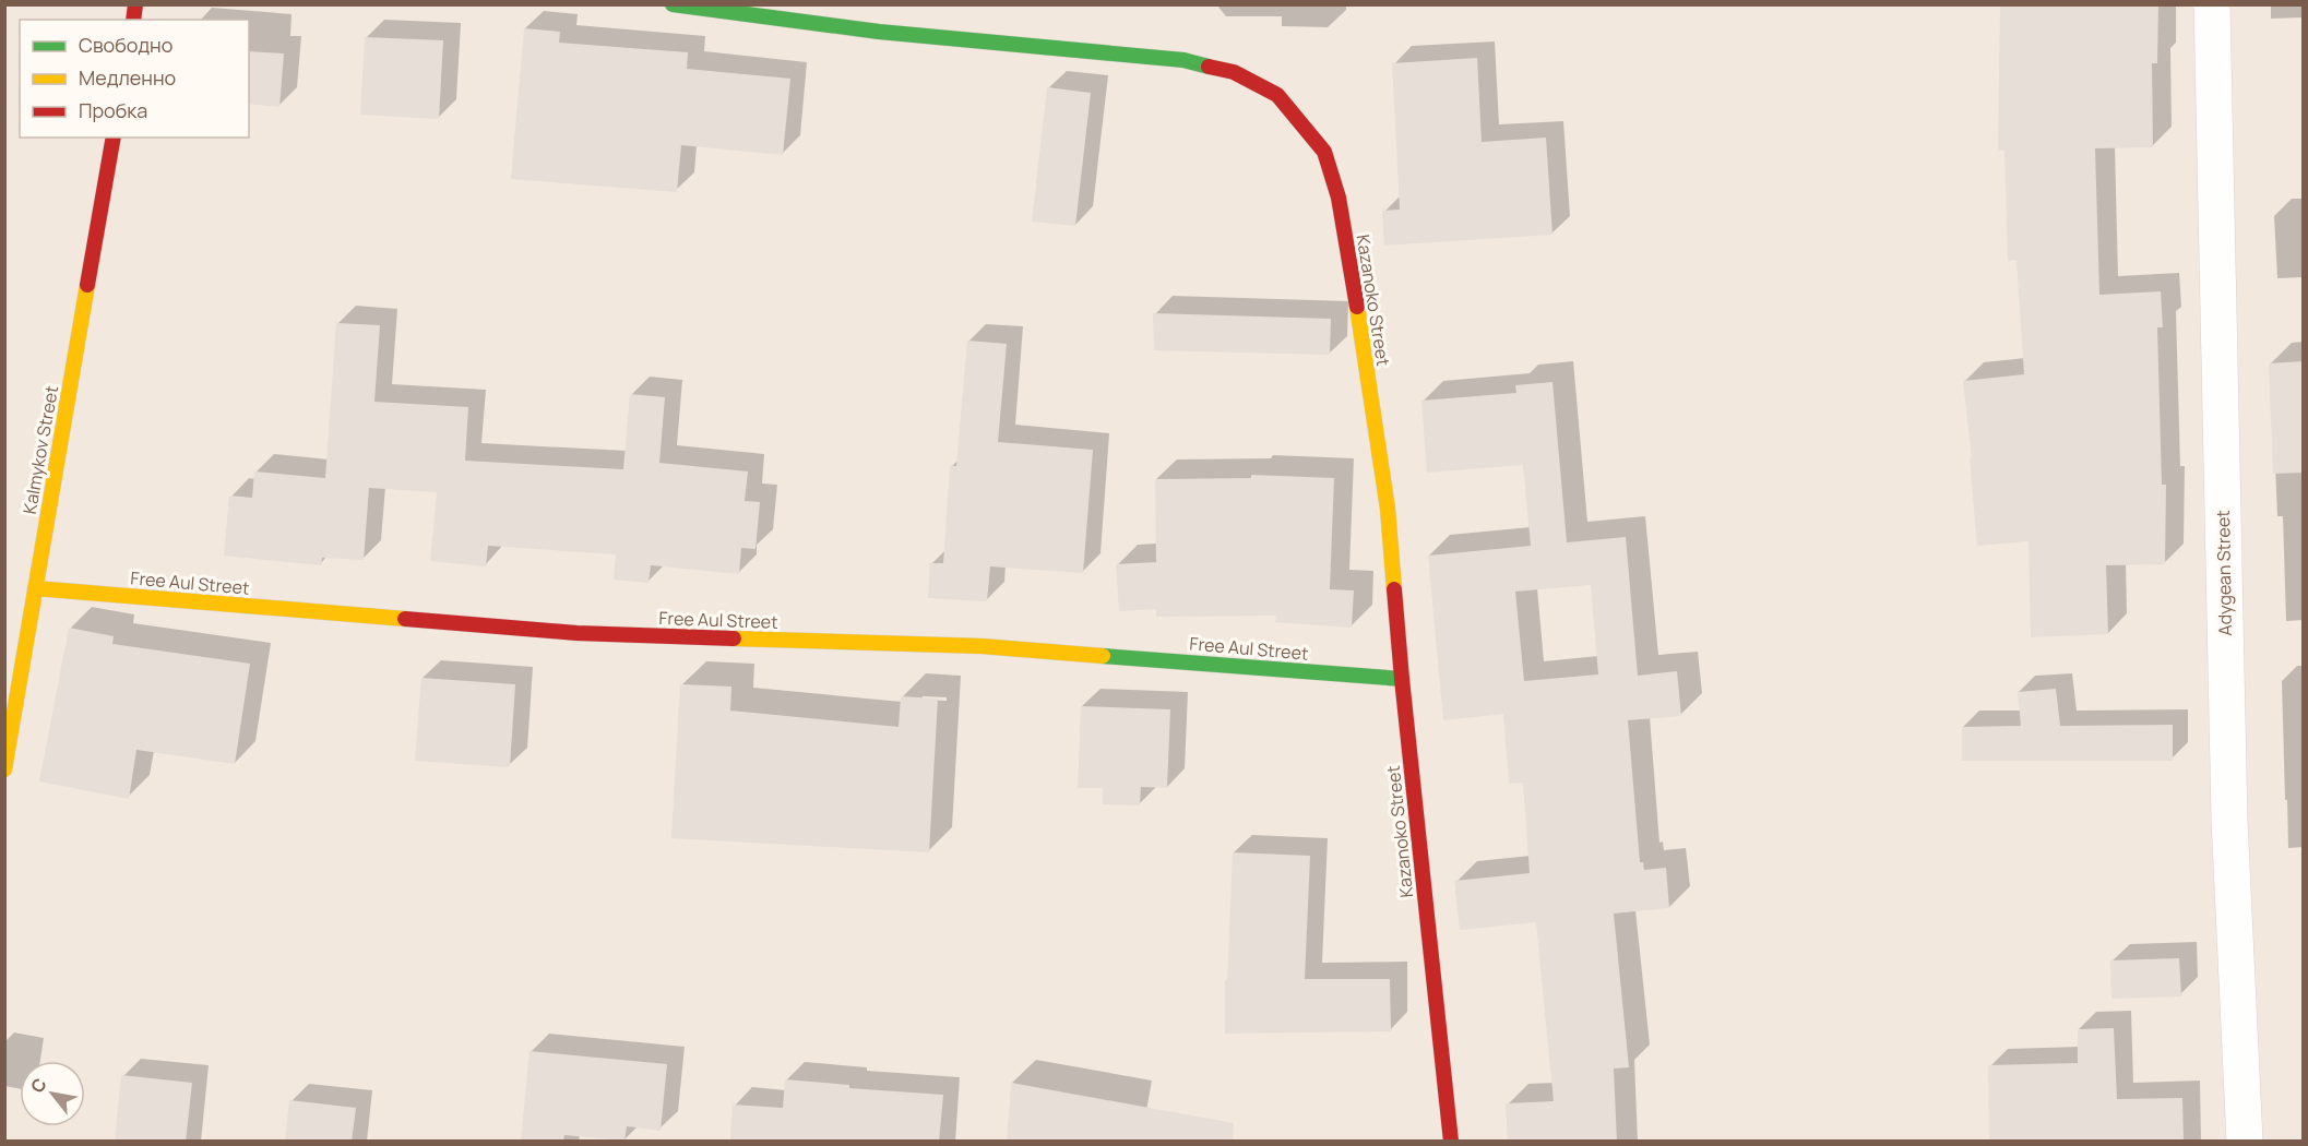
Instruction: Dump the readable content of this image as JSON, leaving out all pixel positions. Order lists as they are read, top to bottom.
{
  "streets": {
    "street": [
      "Kazanoko Street",
      "Kalmykov Street",
      "Adygean Street",
      "Free Aul Street"
    ]
  },
  "crossings": [
    ["Kazanoko Street", "Free Aul Street"],
    ["Kalmykov Street", "Free Aul Street"]
  ],
  "legend": ["Свободно", "Медленно", "Пробка"],
  "north": "top left"
}
